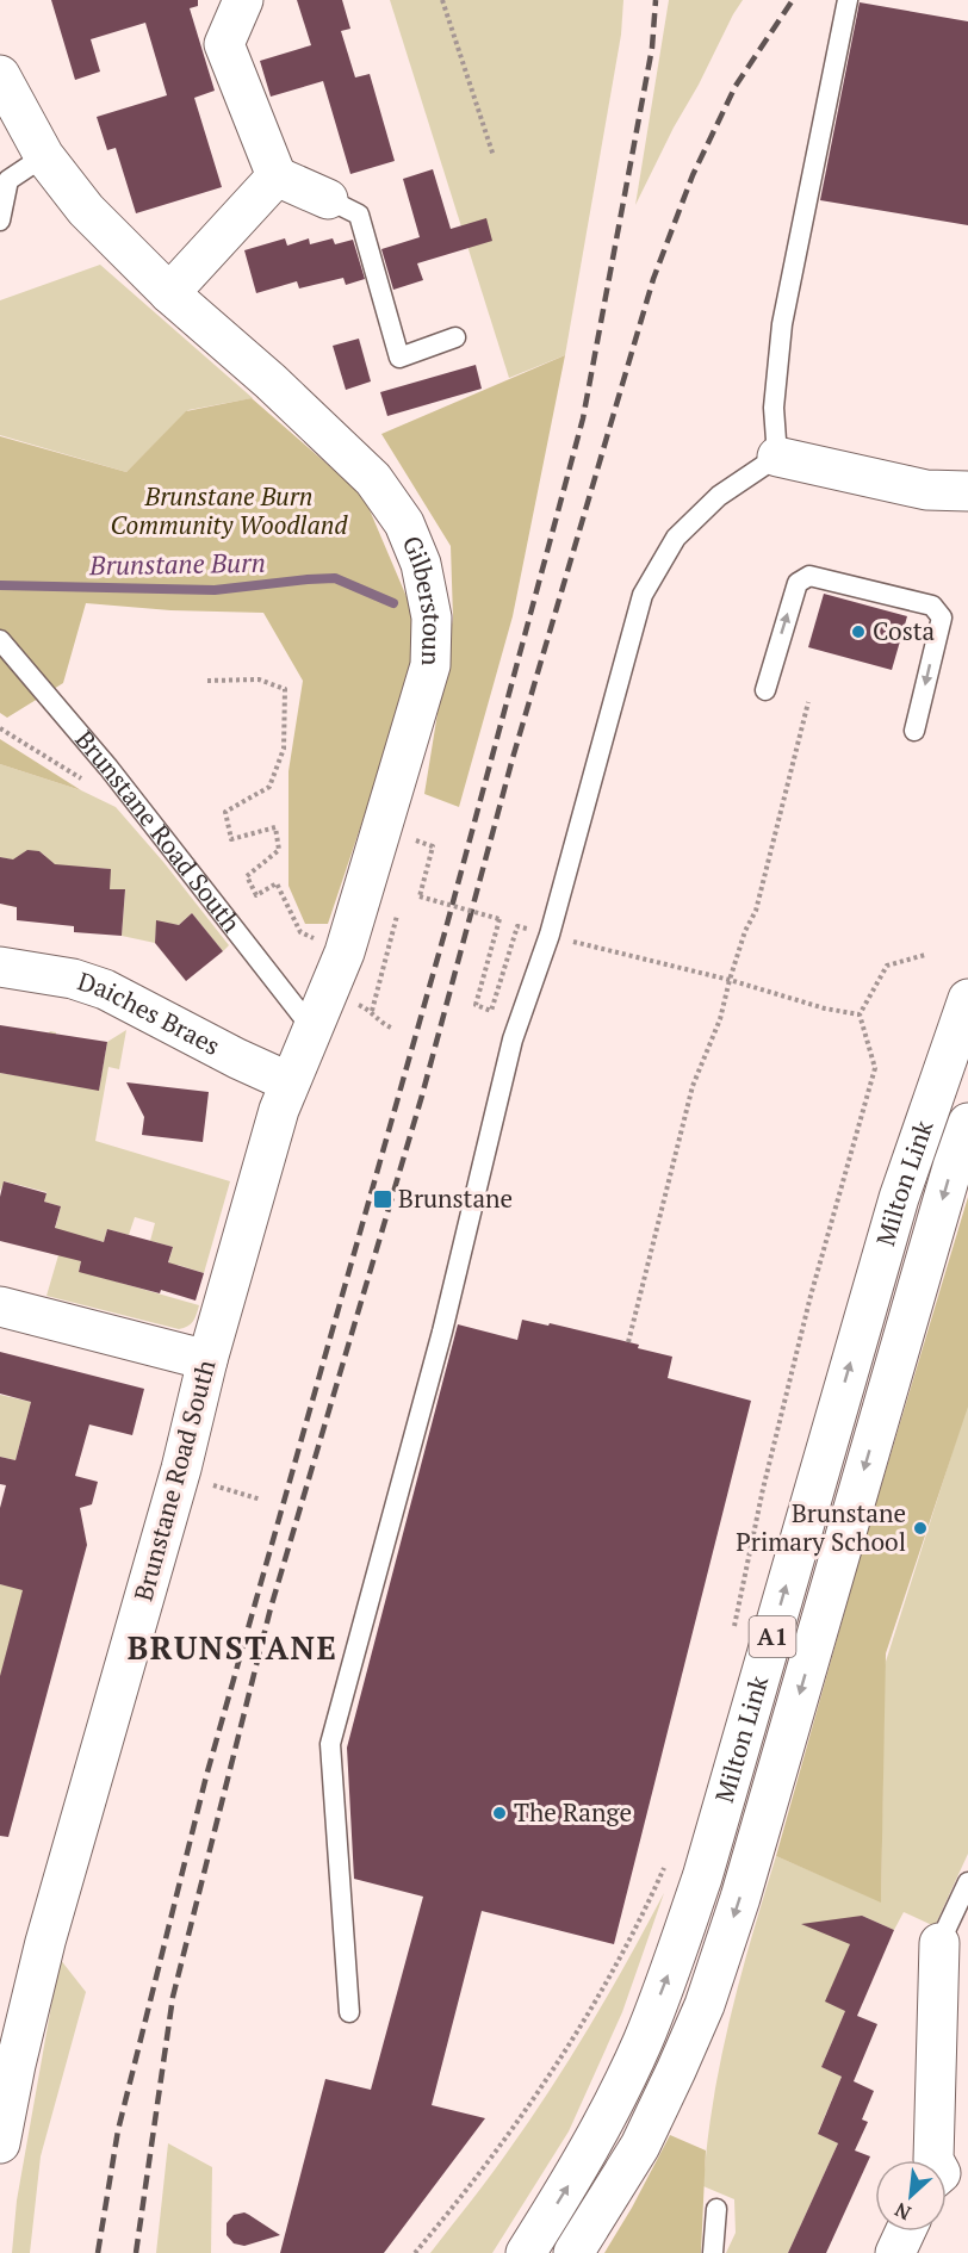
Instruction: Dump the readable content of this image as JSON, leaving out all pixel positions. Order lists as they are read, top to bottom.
{
  "streets": {
    "street": [
      "Gilberstoun",
      "Brunstane Road South",
      "Daiches Braes",
      "Milton Link",
      "A1"
    ]
  },
  "crossings": [
    ["Gilberstoun", "Brunstane Road South"],
    ["Brunstane Road South", "Daiches Braes"]
  ],
  "districts": ["BRUNSTANE"],
  "water": ["Brunstane Burn"],
  "parks": ["Brunstane Burn Community Woodland"],
  "places": {
    "other": ["Costa", "Brunstane Primary School", "The Range"],
    "transit": ["Brunstane"]
  },
  "north": "bottom left"
}
